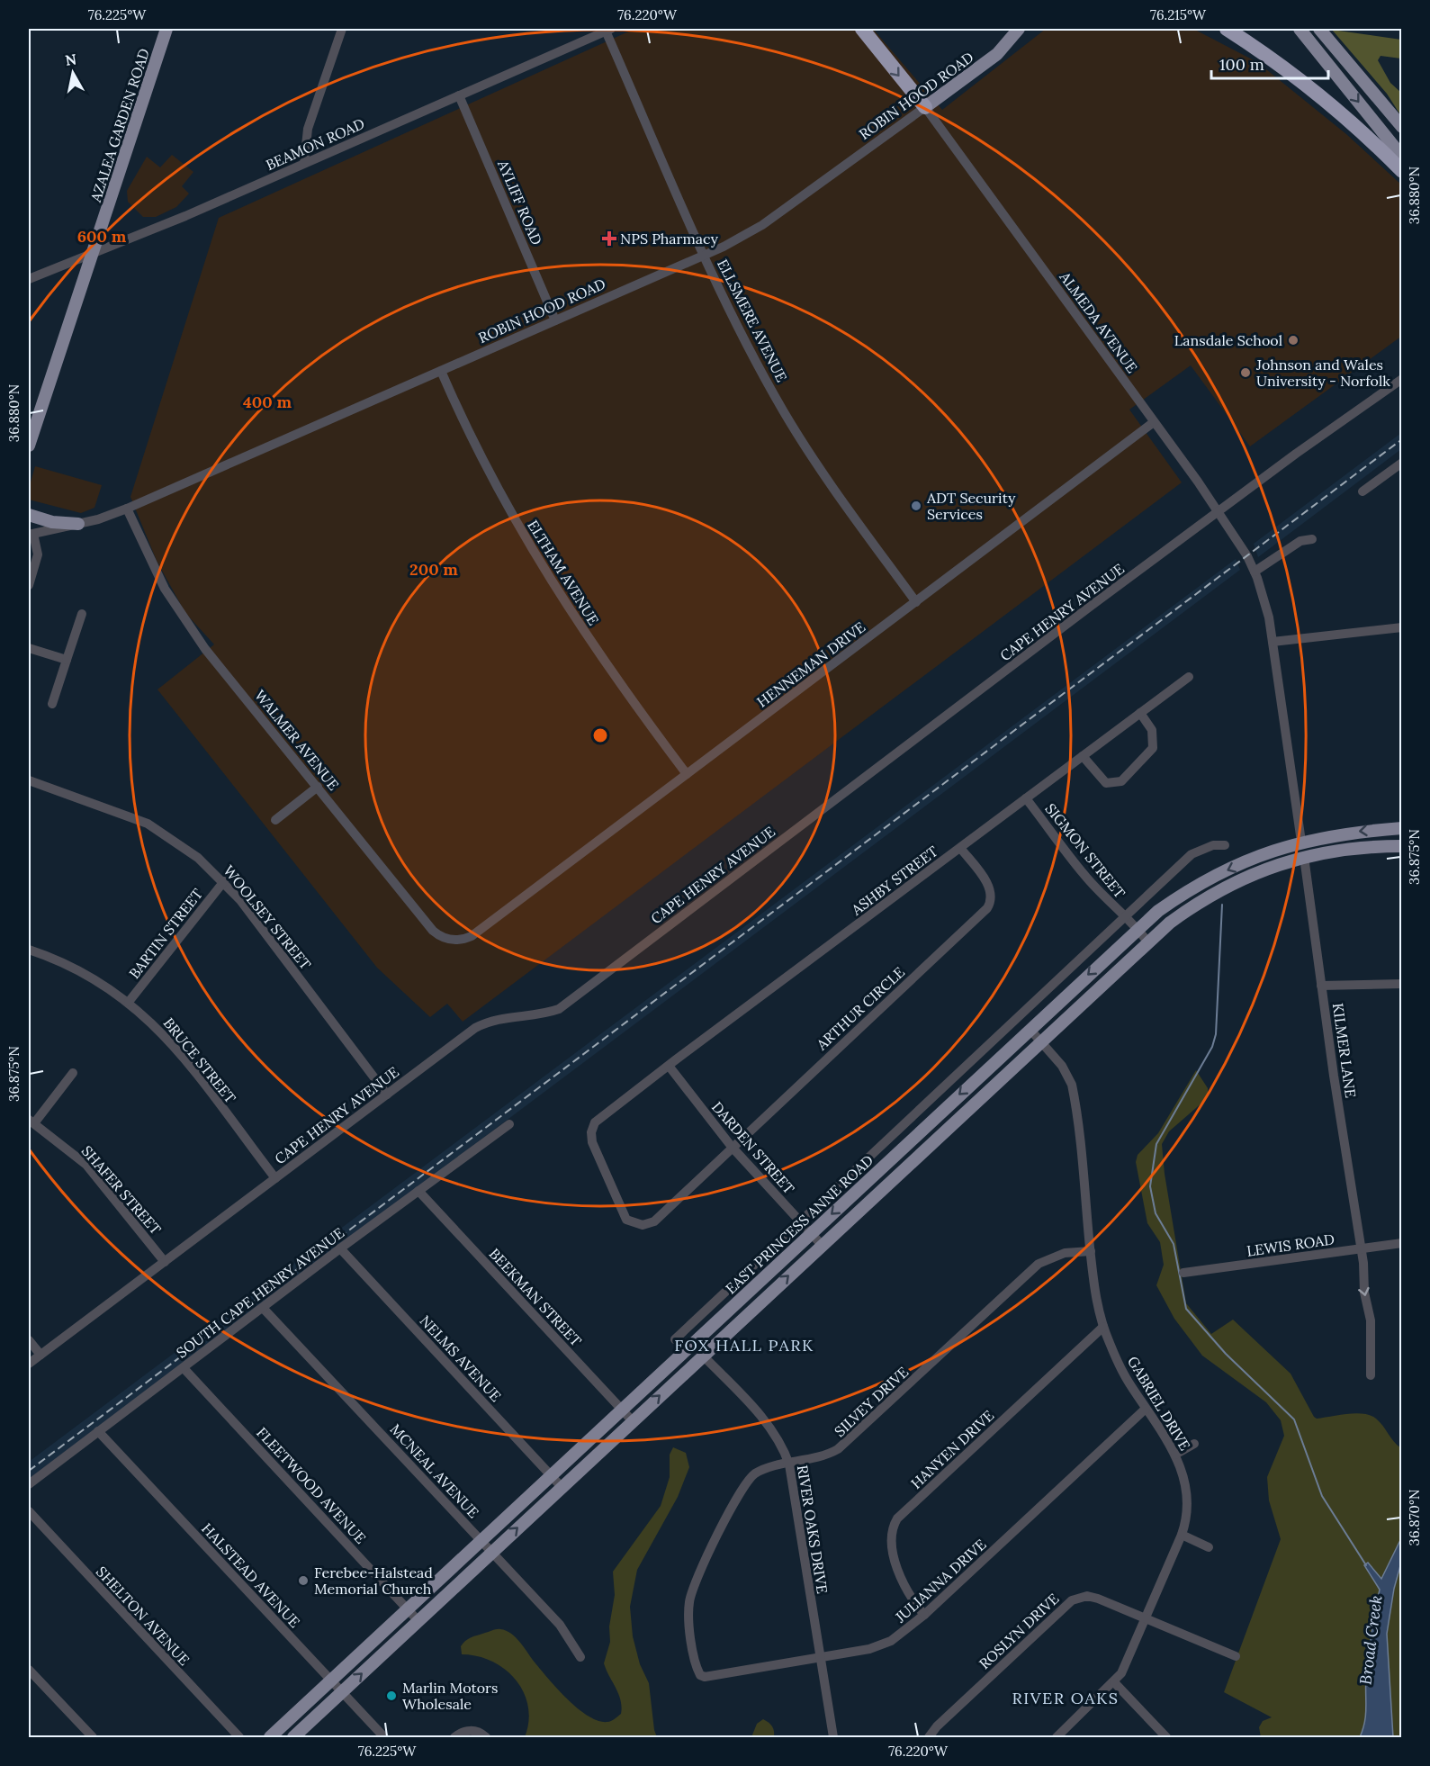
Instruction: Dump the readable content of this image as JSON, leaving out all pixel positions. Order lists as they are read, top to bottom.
{
  "streets": {
    "main road": ["ROBIN HOOD ROAD", "AZALEA GARDEN ROAD", "EAST PRINCESS ANNE ROAD"],
    "street": [
      "BEAMON ROAD",
      "AYLIFF ROAD",
      "ELLSMERE AVENUE",
      "ALMEDA AVENUE",
      "ELTHAM AVENUE",
      "CAPE HENRY AVENUE",
      "HENNEMAN DRIVE",
      "WALMER AVENUE",
      "SIGMON STREET",
      "ASHBY STREET",
      "WOOLSEY STREET",
      "BARTIN STREET",
      "ARTHUR CIRCLE",
      "KILMER LANE",
      "BRUCE STREET",
      "DARDEN STREET",
      "SHAFER STREET",
      "LEWIS ROAD",
      "SOUTH CAPE HENRY AVENUE",
      "BEEKMAN STREET",
      "NELMS AVENUE",
      "SILVEY DRIVE",
      "GABRIEL DRIVE",
      "HANYEN DRIVE",
      "MCNEAL AVENUE",
      "FLEETWOOD AVENUE",
      "RIVER OAKS DRIVE",
      "HALSTEAD AVENUE",
      "JULIANNA DRIVE",
      "SHELTON AVENUE",
      "ROSLYN DRIVE"
    ]
  },
  "crossings": [
    ["ROBIN HOOD ROAD", "AYLIFF ROAD"],
    ["ROBIN HOOD ROAD", "ELLSMERE AVENUE"],
    ["ROBIN HOOD ROAD", "ALMEDA AVENUE"],
    ["ROBIN HOOD ROAD", "ELTHAM AVENUE"],
    ["ROBIN HOOD ROAD", "WALMER AVENUE"],
    ["AZALEA GARDEN ROAD", "BEAMON ROAD"],
    ["BEAMON ROAD", "AYLIFF ROAD"],
    ["BEAMON ROAD", "ELLSMERE AVENUE"],
    ["ELLSMERE AVENUE", "HENNEMAN DRIVE"],
    ["ALMEDA AVENUE", "CAPE HENRY AVENUE"],
    ["ALMEDA AVENUE", "HENNEMAN DRIVE"],
    ["ALMEDA AVENUE", "KILMER LANE"],
    ["ELTHAM AVENUE", "HENNEMAN DRIVE"],
    ["CAPE HENRY AVENUE", "WOOLSEY STREET"],
    ["CAPE HENRY AVENUE", "BRUCE STREET"],
    ["CAPE HENRY AVENUE", "SHAFER STREET"],
    ["HENNEMAN DRIVE", "WALMER AVENUE"],
    ["SIGMON STREET", "ASHBY STREET"],
    ["SIGMON STREET", "EAST PRINCESS ANNE ROAD"],
    ["ASHBY STREET", "ARTHUR CIRCLE"],
    ["ASHBY STREET", "DARDEN STREET"],
    ["WOOLSEY STREET", "BARTIN STREET"],
    ["BARTIN STREET", "BRUCE STREET"],
    ["ARTHUR CIRCLE", "DARDEN STREET"],
    ["KILMER LANE", "EAST PRINCESS ANNE ROAD"],
    ["KILMER LANE", "LEWIS ROAD"],
    ["DARDEN STREET", "EAST PRINCESS ANNE ROAD"],
    ["EAST PRINCESS ANNE ROAD", "BEEKMAN STREET"],
    ["EAST PRINCESS ANNE ROAD", "NELMS AVENUE"],
    ["EAST PRINCESS ANNE ROAD", "GABRIEL DRIVE"],
    ["EAST PRINCESS ANNE ROAD", "MCNEAL AVENUE"],
    ["EAST PRINCESS ANNE ROAD", "FLEETWOOD AVENUE"],
    ["EAST PRINCESS ANNE ROAD", "RIVER OAKS DRIVE"],
    ["EAST PRINCESS ANNE ROAD", "HALSTEAD AVENUE"],
    ["SOUTH CAPE HENRY AVENUE", "BEEKMAN STREET"],
    ["SOUTH CAPE HENRY AVENUE", "NELMS AVENUE"],
    ["SOUTH CAPE HENRY AVENUE", "MCNEAL AVENUE"],
    ["SOUTH CAPE HENRY AVENUE", "FLEETWOOD AVENUE"],
    ["SOUTH CAPE HENRY AVENUE", "HALSTEAD AVENUE"],
    ["SILVEY DRIVE", "GABRIEL DRIVE"],
    ["SILVEY DRIVE", "RIVER OAKS DRIVE"],
    ["SILVEY DRIVE", "JULIANNA DRIVE"],
    ["GABRIEL DRIVE", "HANYEN DRIVE"],
    ["GABRIEL DRIVE", "JULIANNA DRIVE"],
    ["GABRIEL DRIVE", "ROSLYN DRIVE"],
    ["HANYEN DRIVE", "JULIANNA DRIVE"],
    ["RIVER OAKS DRIVE", "JULIANNA DRIVE"]
  ],
  "districts": ["FOX HALL PARK", "RIVER OAKS"],
  "water": ["Broad Creek"],
  "places": {
    "health": ["NPS Pharmacy"],
    "other": [
      "Lansdale School",
      "Johnson and Wales University - Norfolk",
      "ADT Security Services",
      "Ferebee-Halstead Memorial Church",
      "Marlin Motors Wholesale"
    ]
  },
  "scale_bar": "100 m",
  "north": "top",
  "coordinates": [
    "76.225°W",
    "76.220°W",
    "76.215°W",
    "36.880°N",
    "36.875°N",
    "36.870°N"
  ],
  "rings": ["600 m", "400 m", "200 m"]
}
